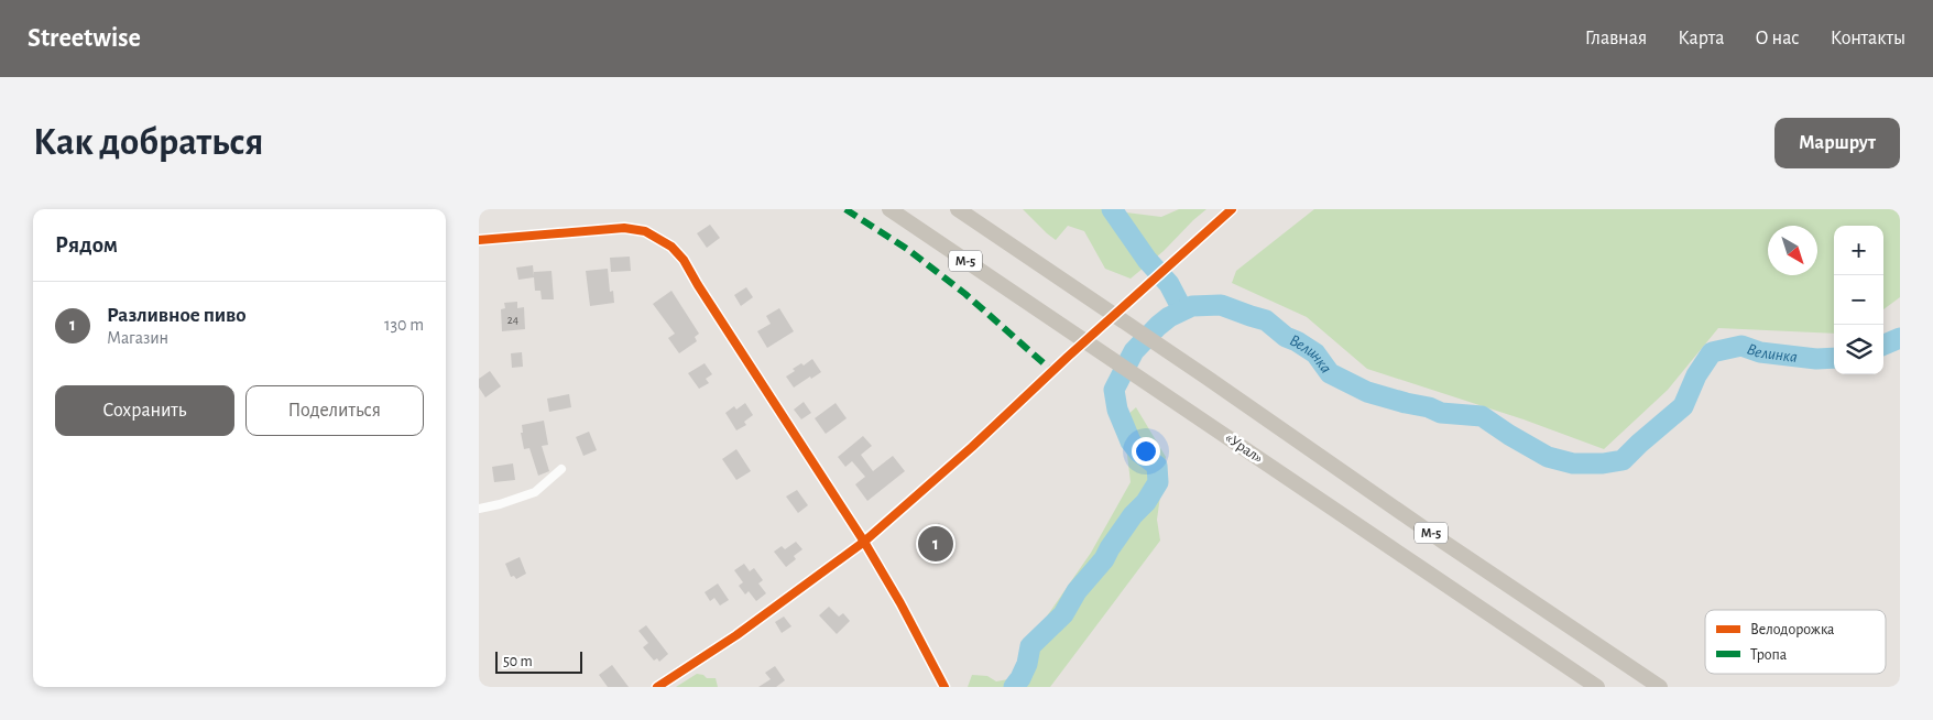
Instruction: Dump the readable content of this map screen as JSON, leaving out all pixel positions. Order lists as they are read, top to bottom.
{
  "streets": {
    "highway": ["М-5", "«Урал»"]
  },
  "water": ["Велинка"],
  "house_numbers": ["24"],
  "legend": ["Велодорожка", "Тропа"],
  "scale_bar": "50 m",
  "north": "bottom right",
  "page": {
    "header": "Streetwise",
    "nav": [
      "Главная",
      "Карта",
      "О нас",
      "Контакты"
    ],
    "buttons": [
      "Маршрут",
      ["Сохранить", "Поделиться"]
    ],
    "title": "Как добраться",
    "heading": "Рядом",
    "map_buttons": ["+", "−"],
    "list": [
      {
        "mark": "1",
        "name": "Разливное пиво",
        "note": "Магазин",
        "value": "130 m"
      }
    ],
    "pins": "1",
    "scale": "50 m"
  }
}
